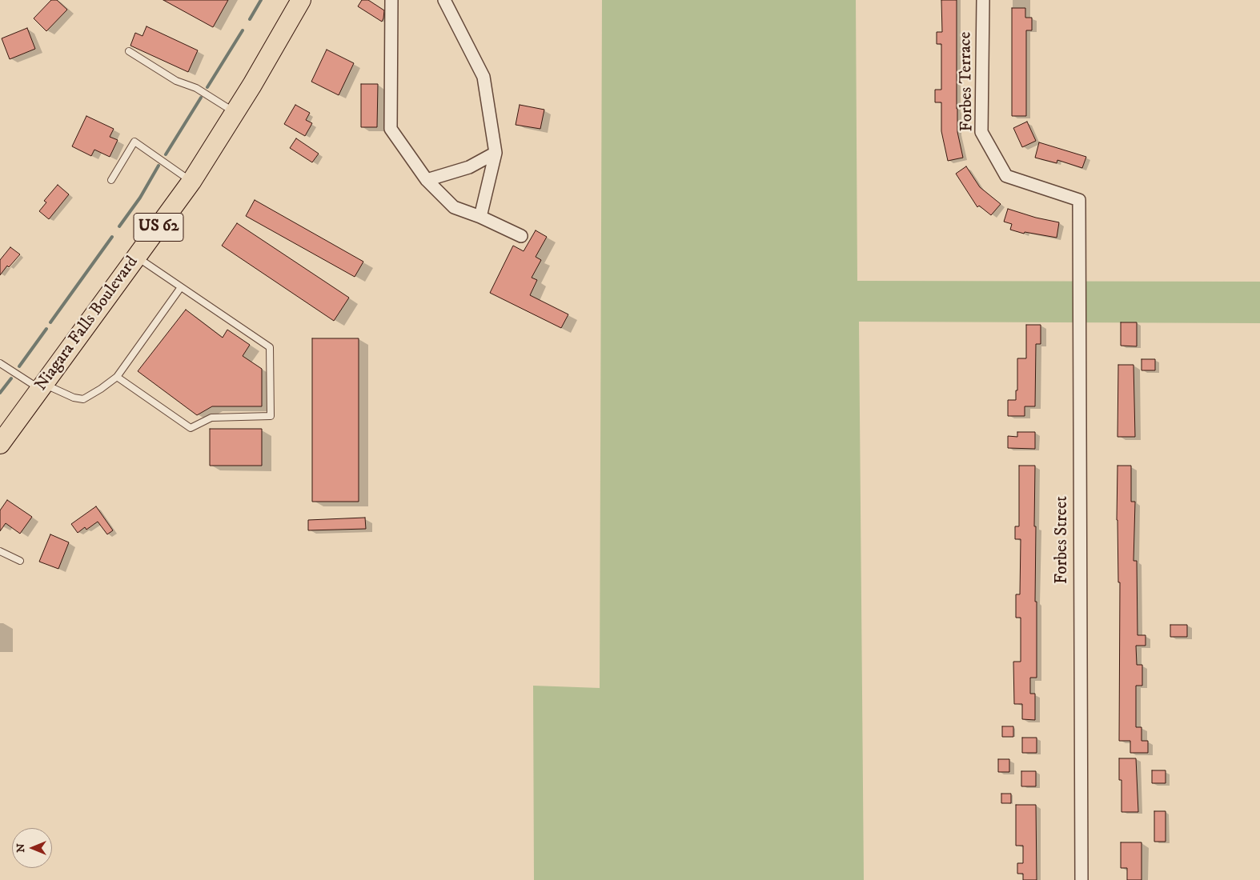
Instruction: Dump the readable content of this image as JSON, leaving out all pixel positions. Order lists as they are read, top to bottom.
{
  "streets": {
    "main road": ["US 62", "Niagara Falls Boulevard"],
    "street": ["Forbes Terrace", "Forbes Street"]
  },
  "crossings": [
    ["Forbes Terrace", "Forbes Street"]
  ],
  "north": "left"
}
